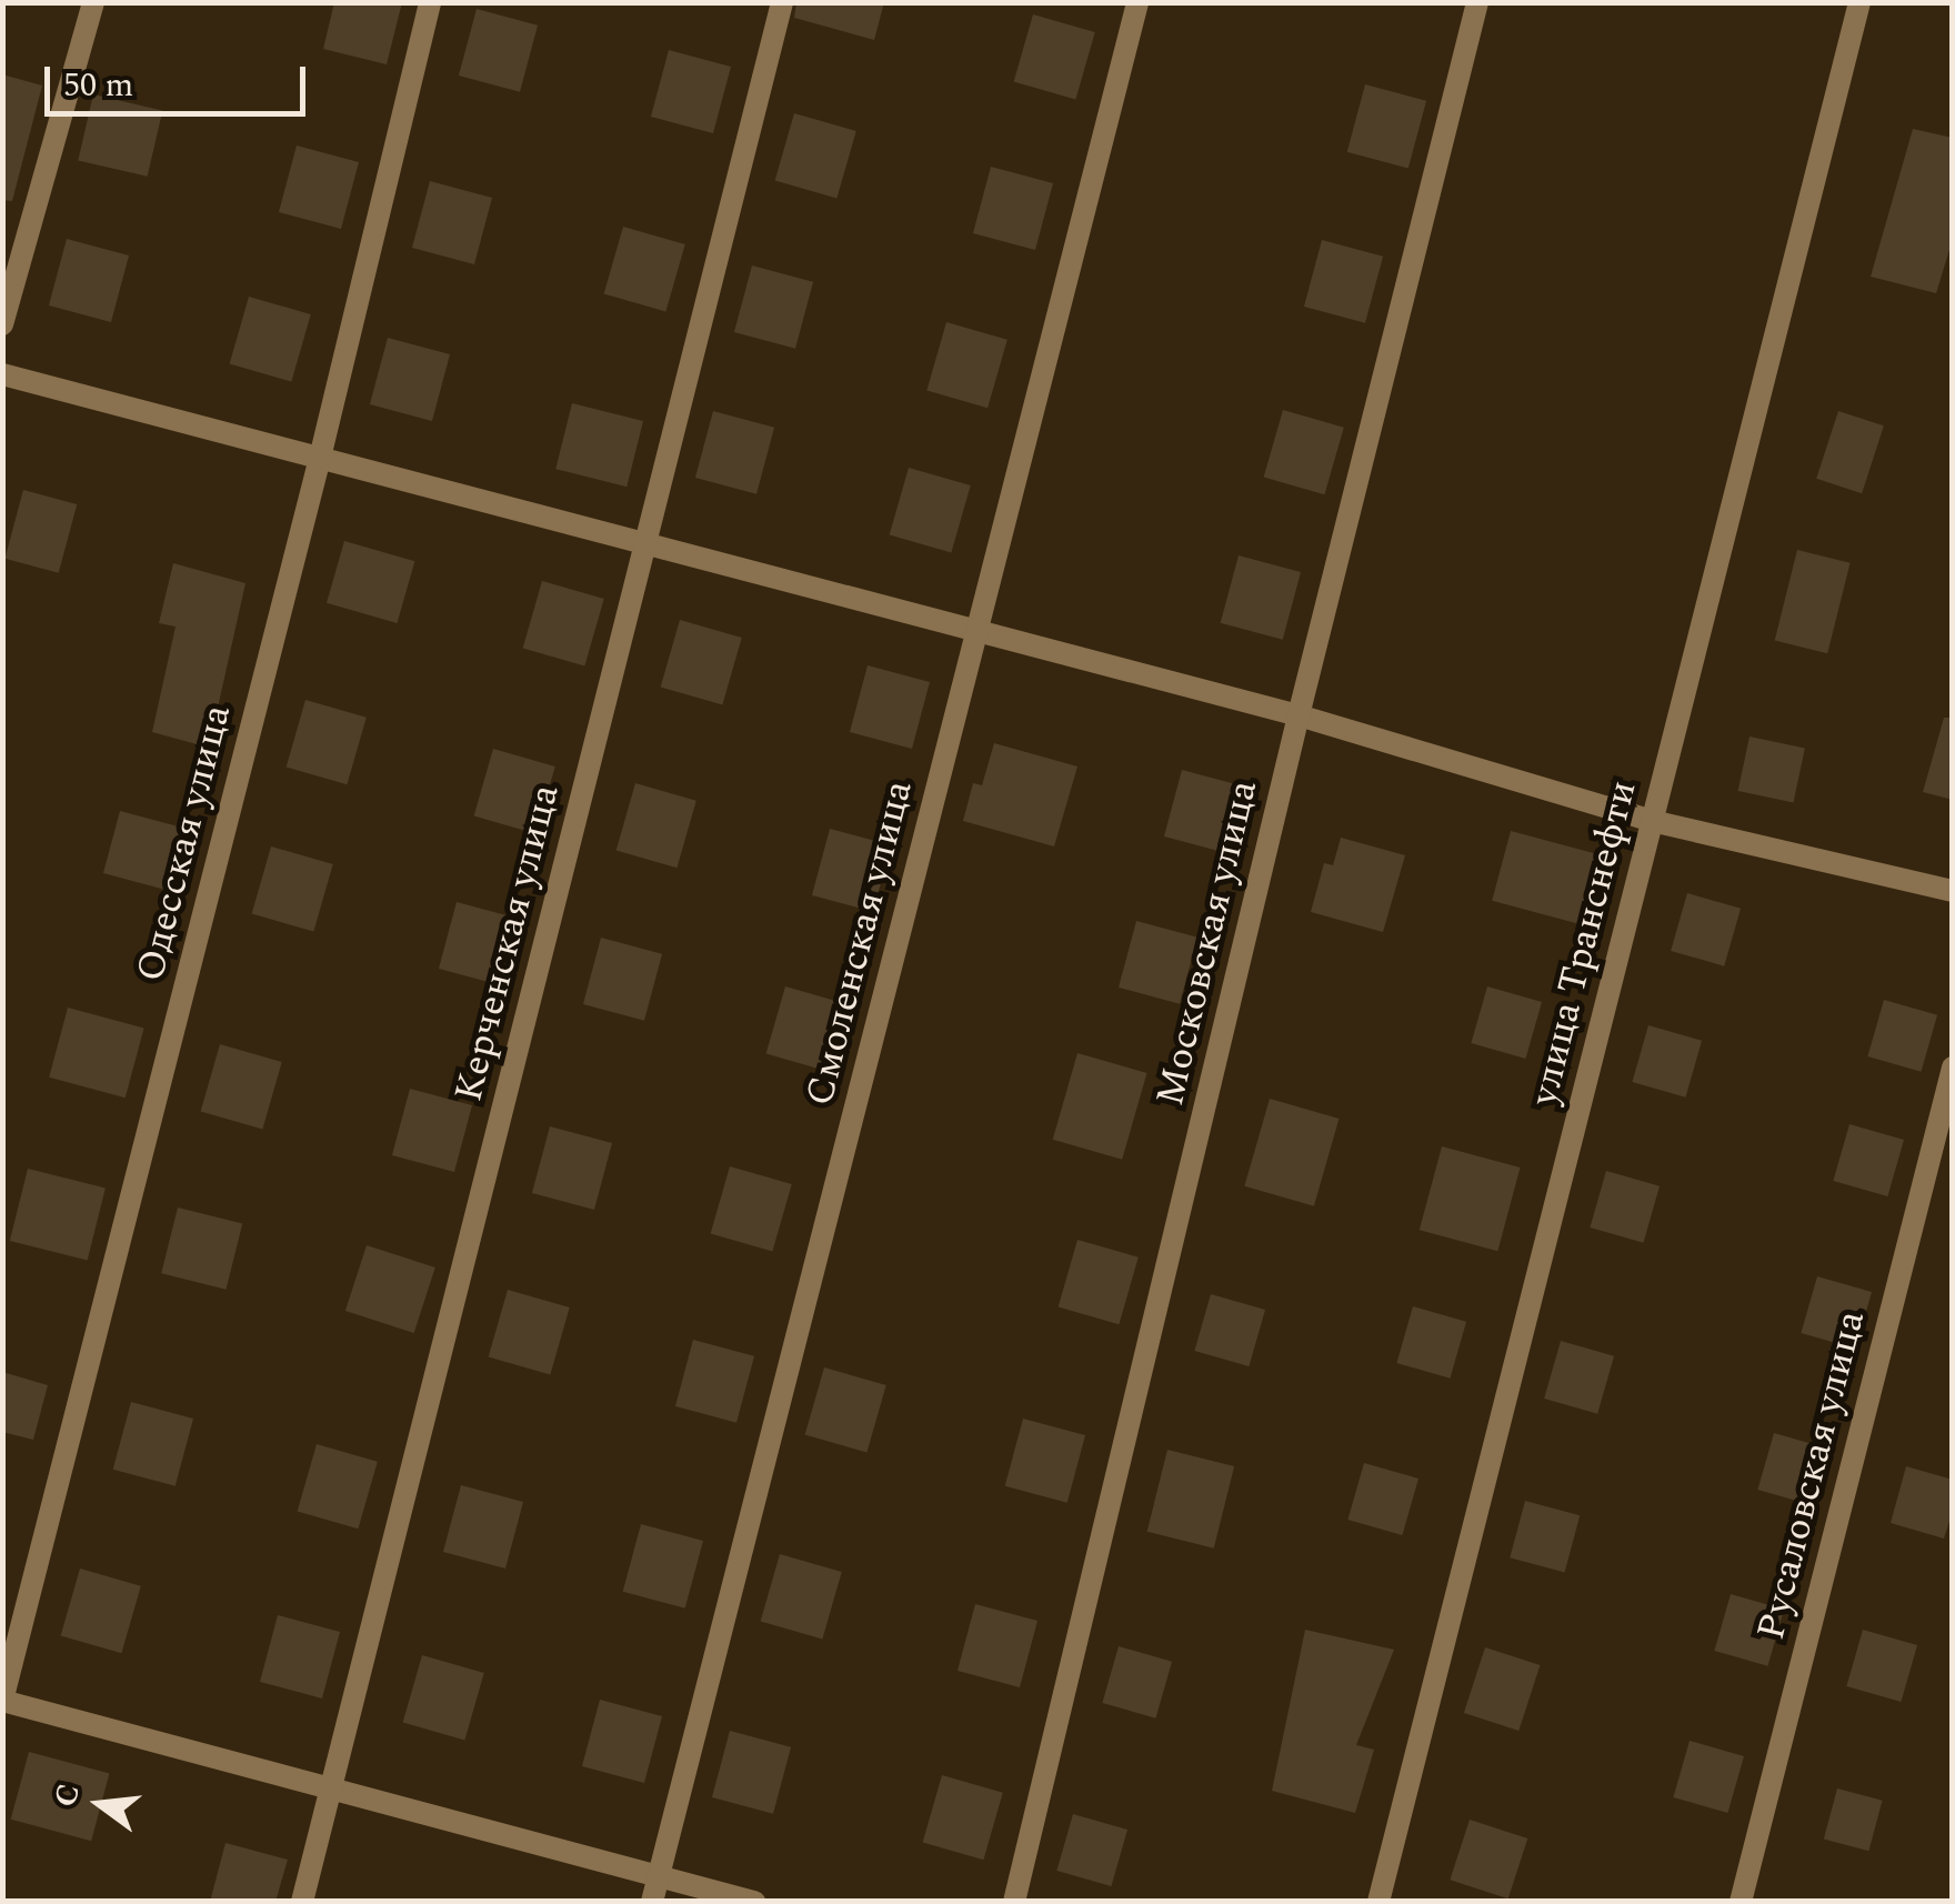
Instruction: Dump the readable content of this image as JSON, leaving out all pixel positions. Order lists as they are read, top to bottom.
{
  "streets": {
    "street": [
      "Одесская улица",
      "Керченская улица",
      "Смоленская улица",
      "Московская улица",
      "улица Транснефти",
      "Русаловская улица"
    ]
  },
  "scale_bar": "50 m",
  "north": "left"
}
